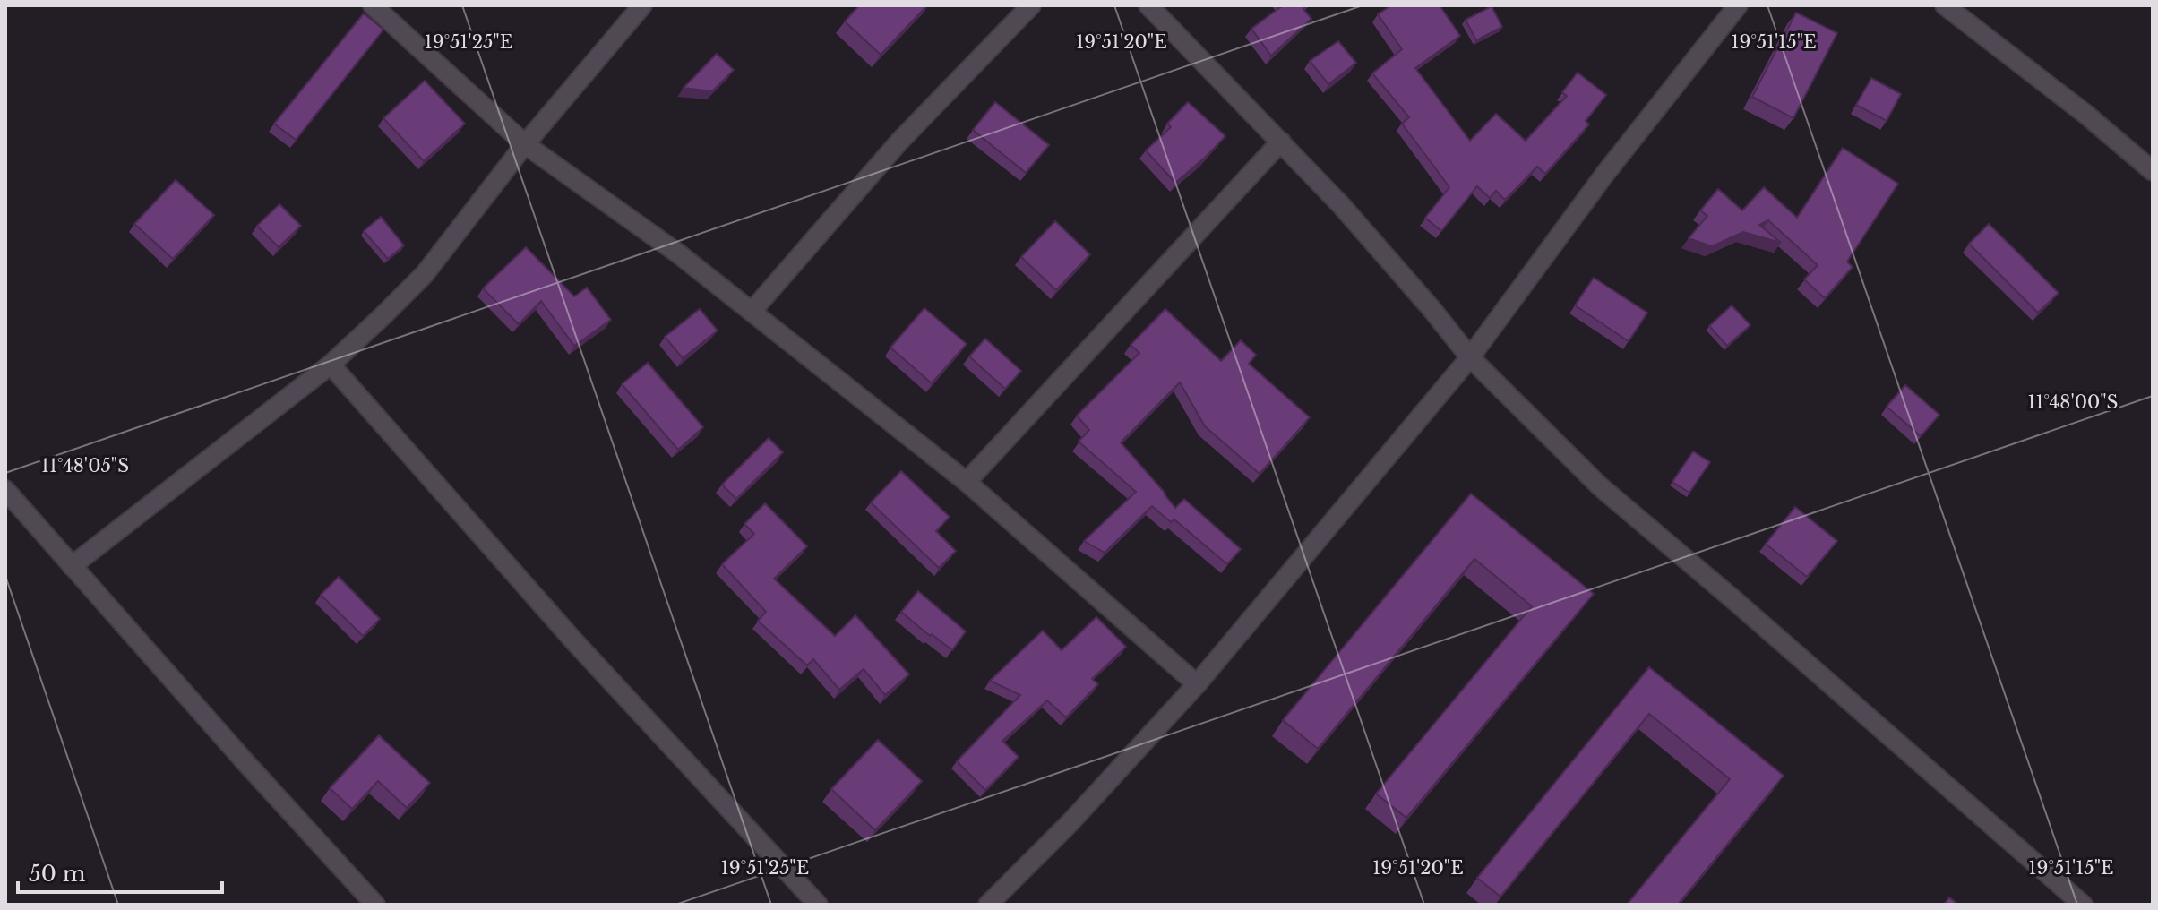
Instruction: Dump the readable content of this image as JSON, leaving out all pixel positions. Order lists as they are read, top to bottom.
{
  "scale_bar": "50 m",
  "coordinates": [
    "19°51'25\"E",
    "19°51'20\"E",
    "19°51'15\"E",
    "11°48'00\"S",
    "11°48'05\"S"
  ]
}
